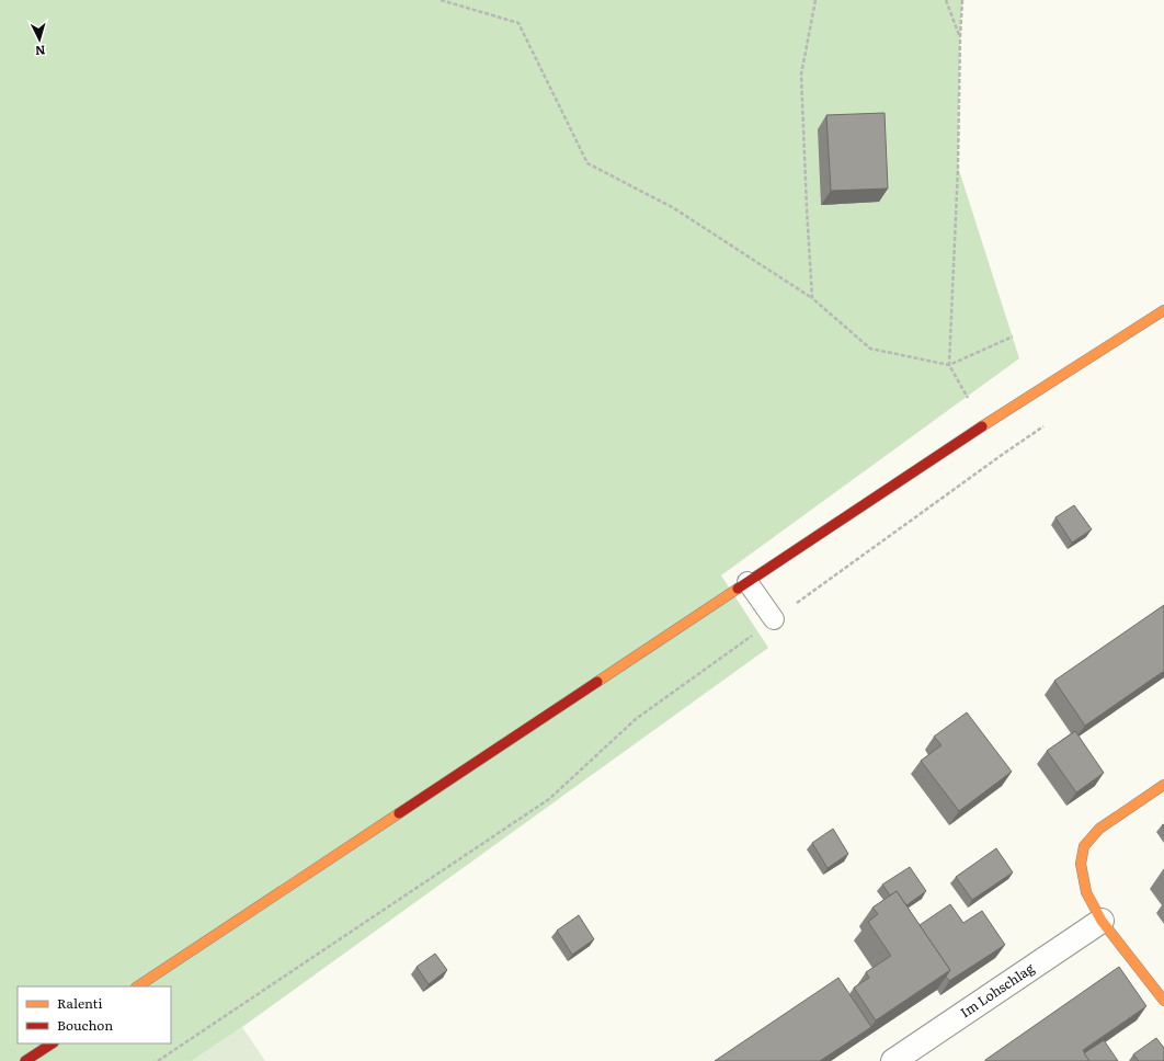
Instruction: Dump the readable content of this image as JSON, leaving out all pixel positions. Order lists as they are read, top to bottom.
{
  "streets": {
    "street": ["Im Lohschlag"]
  },
  "legend": ["Ralenti", "Bouchon"],
  "north": "bottom"
}
